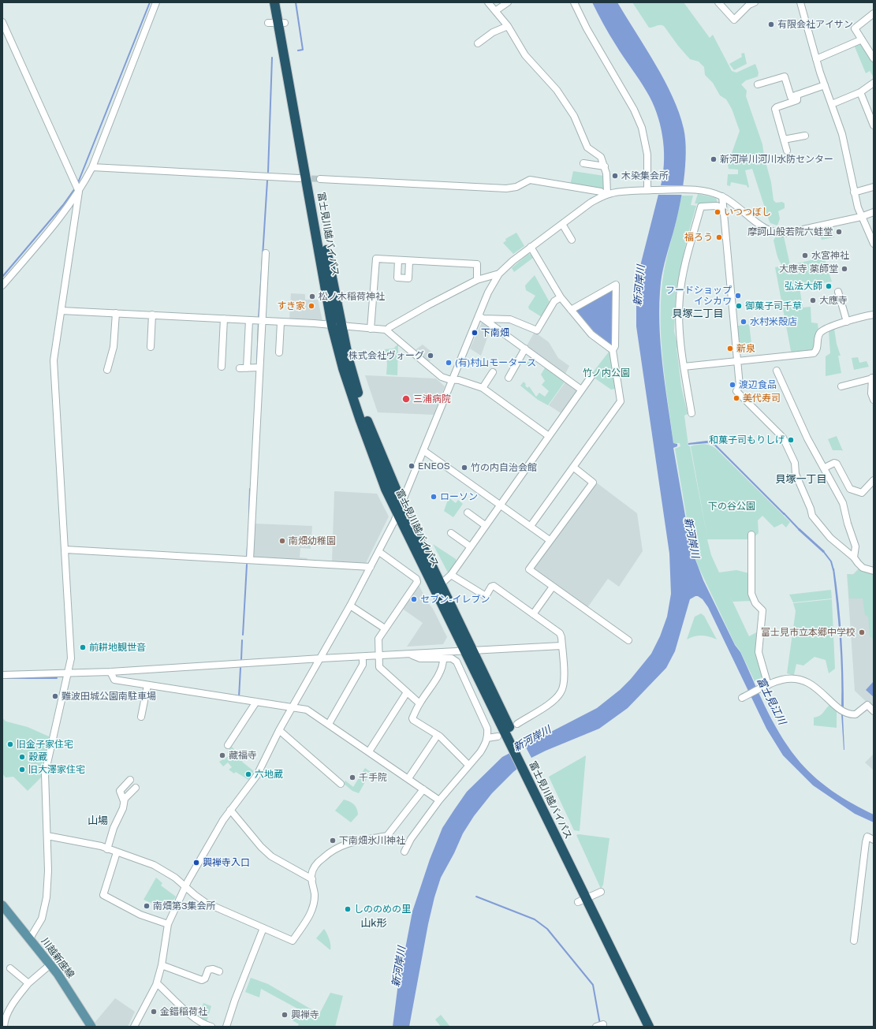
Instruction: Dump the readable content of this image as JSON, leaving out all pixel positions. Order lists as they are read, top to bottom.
{
  "streets": {
    "highway": ["富士見川越バイパス"],
    "main road": ["川越新座線"]
  },
  "districts": [
    "貝塚二丁目",
    "貝塚一丁目",
    "山場",
    "山k形"
  ],
  "water": ["新河岸川", "富士見江川"],
  "parks": ["竹ノ内公園", "下の谷公園"],
  "places": [
    "有限会社アイサン",
    "新河岸川河川水防センター",
    "木染集会所",
    "いつつぼし",
    "摩訶山般若院六蛙堂",
    "福ろう",
    "水宮神社",
    "大應寺 薬師堂",
    "弘法大師",
    "フードショップ イシカワ",
    "松ノ木稲荷神社",
    "大應寺",
    "すき家",
    "御菓子司千草",
    "水村米殻店",
    "下南畑",
    "新泉",
    "株式会社ヴォーグ",
    "(有)村山モータース",
    "渡辺食品",
    "美代寿司",
    "三浦病院",
    "和菓子司もりしげ",
    "ENEOS",
    "竹の内自治会館",
    "ローソン",
    "南畑幼稚園",
    "セブン-イレブン",
    "富士見市立本郷中学校",
    "前耕地観世音",
    "難波田城公園南駐車場",
    "旧金子家住宅",
    "藏福寺",
    "穀蔵",
    "旧大澤家住宅",
    "六地蔵",
    "千手院",
    "下南畑氷川神社",
    "興禅寺入口",
    "南畑第3集会所",
    "しののめの里",
    "金錯稲荷社",
    "興禅寺"
  ]
}
